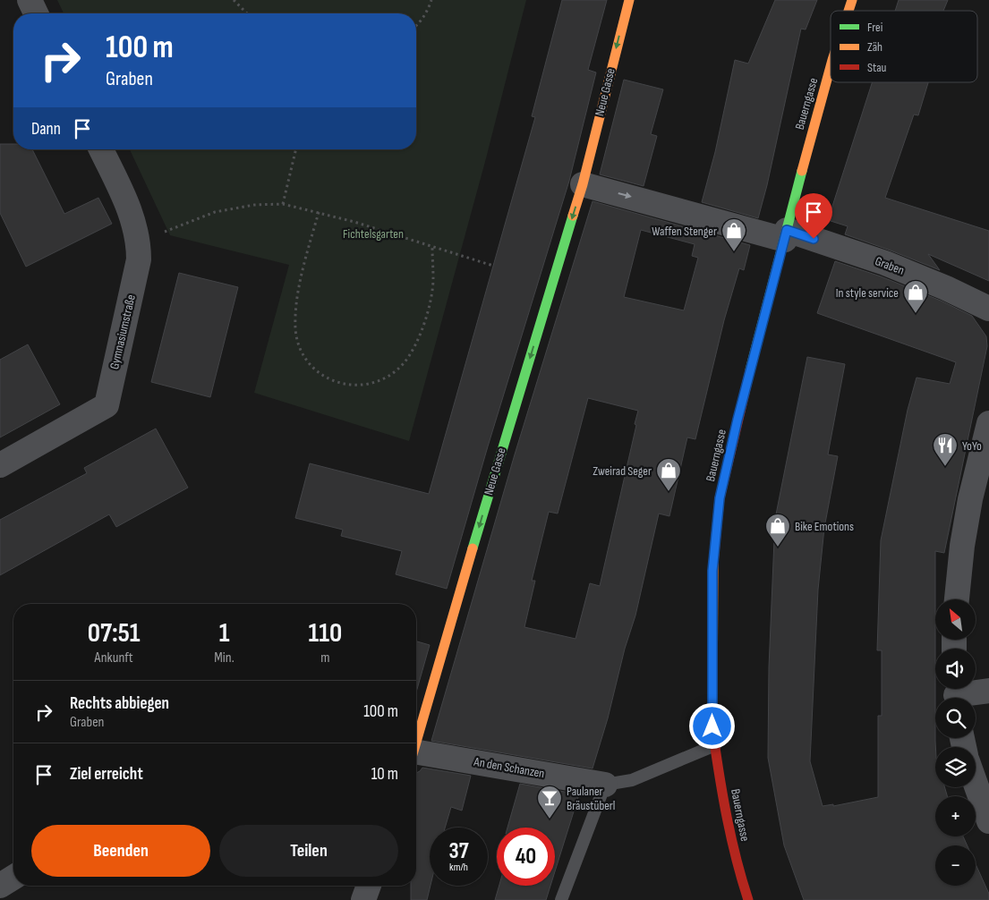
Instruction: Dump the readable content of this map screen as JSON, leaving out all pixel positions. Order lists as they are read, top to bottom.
{
  "streets": {
    "street": [
      "Neue Gasse",
      "Bauerngasse",
      "Graben",
      "Gymnasiumstraße",
      "An den Schanzen"
    ]
  },
  "crossings": [
    ["Bauerngasse", "Graben"]
  ],
  "one_way": ["Neue Gasse"],
  "parks": ["Fichtelsgarten"],
  "places": {
    "shop": [
      "Waffen Stenger",
      "In style service",
      "Zweirad Seger",
      "Bike Emotions"
    ],
    "restaurant": ["YoYo"],
    "bar": ["Paulaner Bräustüberl"]
  },
  "legend": ["Frei", "Zäh", "Stau"],
  "north": "top left",
  "page": {
    "turn": ["100 m", "Graben"],
    "then": "Dann",
    "map_buttons": ["+", "−"],
    "eta": [
      "07:51",
      "Ankunft",
      "1",
      "Min.",
      "110",
      "m"
    ],
    "list": [
      {
        "name": "Rechts abbiegen",
        "note": "Graben",
        "value": "100 m"
      },
      {
        "name": "Ziel erreicht",
        "value": "10 m"
      }
    ],
    "buttons": ["Beenden", "Teilen"],
    "speed": "37 km/h",
    "limit": "40"
  }
}
